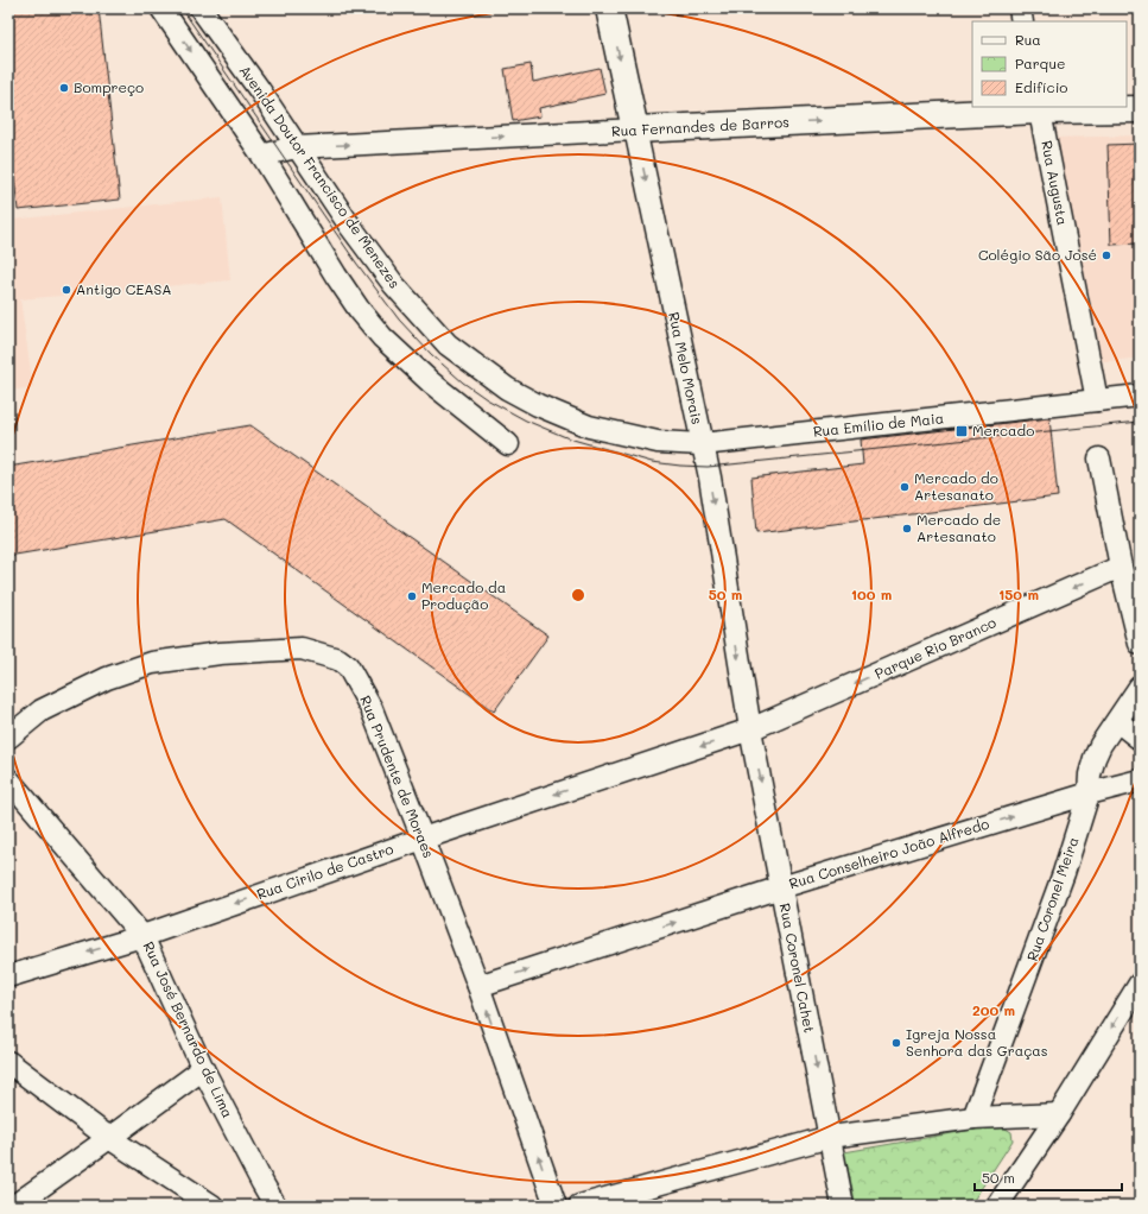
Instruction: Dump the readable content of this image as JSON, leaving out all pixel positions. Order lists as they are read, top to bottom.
{
  "streets": {
    "main road": ["Rua Fernandes de Barros", "Rua Melo Morais"],
    "street": [
      "Avenida Doutor Francisco de Menezes",
      "Rua Augusta",
      "Rua Emílio de Maia",
      "Parque Rio Branco",
      "Rua Prudente de Moraes",
      "Rua Conselheiro João Alfredo",
      "Rua Cirilo de Castro",
      "Rua Coronel Meira",
      "Rua Coronel Cahet",
      "Rua José Bernardo de Lima"
    ]
  },
  "crossings": [
    ["Rua Fernandes de Barros", "Avenida Doutor Francisco de Menezes"],
    ["Rua Fernandes de Barros", "Rua Augusta"],
    ["Rua Fernandes de Barros", "Rua Melo Morais"],
    ["Avenida Doutor Francisco de Menezes", "Rua Melo Morais"],
    ["Avenida Doutor Francisco de Menezes", "Rua Emílio de Maia"],
    ["Rua Augusta", "Rua Emílio de Maia"],
    ["Rua Melo Morais", "Rua Emílio de Maia"],
    ["Rua Melo Morais", "Parque Rio Branco"],
    ["Rua Melo Morais", "Rua Cirilo de Castro"],
    ["Rua Melo Morais", "Rua Coronel Cahet"],
    ["Parque Rio Branco", "Rua Cirilo de Castro"],
    ["Parque Rio Branco", "Rua Coronel Cahet"],
    ["Rua Prudente de Moraes", "Rua Conselheiro João Alfredo"],
    ["Rua Prudente de Moraes", "Rua Cirilo de Castro"],
    ["Rua Conselheiro João Alfredo", "Rua Coronel Meira"],
    ["Rua Conselheiro João Alfredo", "Rua Coronel Cahet"],
    ["Rua Cirilo de Castro", "Rua Coronel Cahet"],
    ["Rua Cirilo de Castro", "Rua José Bernardo de Lima"]
  ],
  "one_way": [
    "Rua Fernandes de Barros",
    "Rua Melo Morais",
    "Parque Rio Branco",
    "Rua Conselheiro João Alfredo",
    "Rua Cirilo de Castro",
    "Rua Coronel Cahet"
  ],
  "places": {
    "other": [
      "Bompreço",
      "Colégio São José",
      "Antigo CEASA",
      "Mercado do Artesanato",
      "Mercado de Artesanato",
      "Mercado da Produção",
      "Igreja Nossa Senhora das Graças"
    ],
    "transit": ["Mercado"]
  },
  "legend": ["Rua", "Parque", "Edifício"],
  "scale_bar": "50 m",
  "rings": [
    "50 m",
    "100 m",
    "150 m",
    "200 m"
  ]
}
